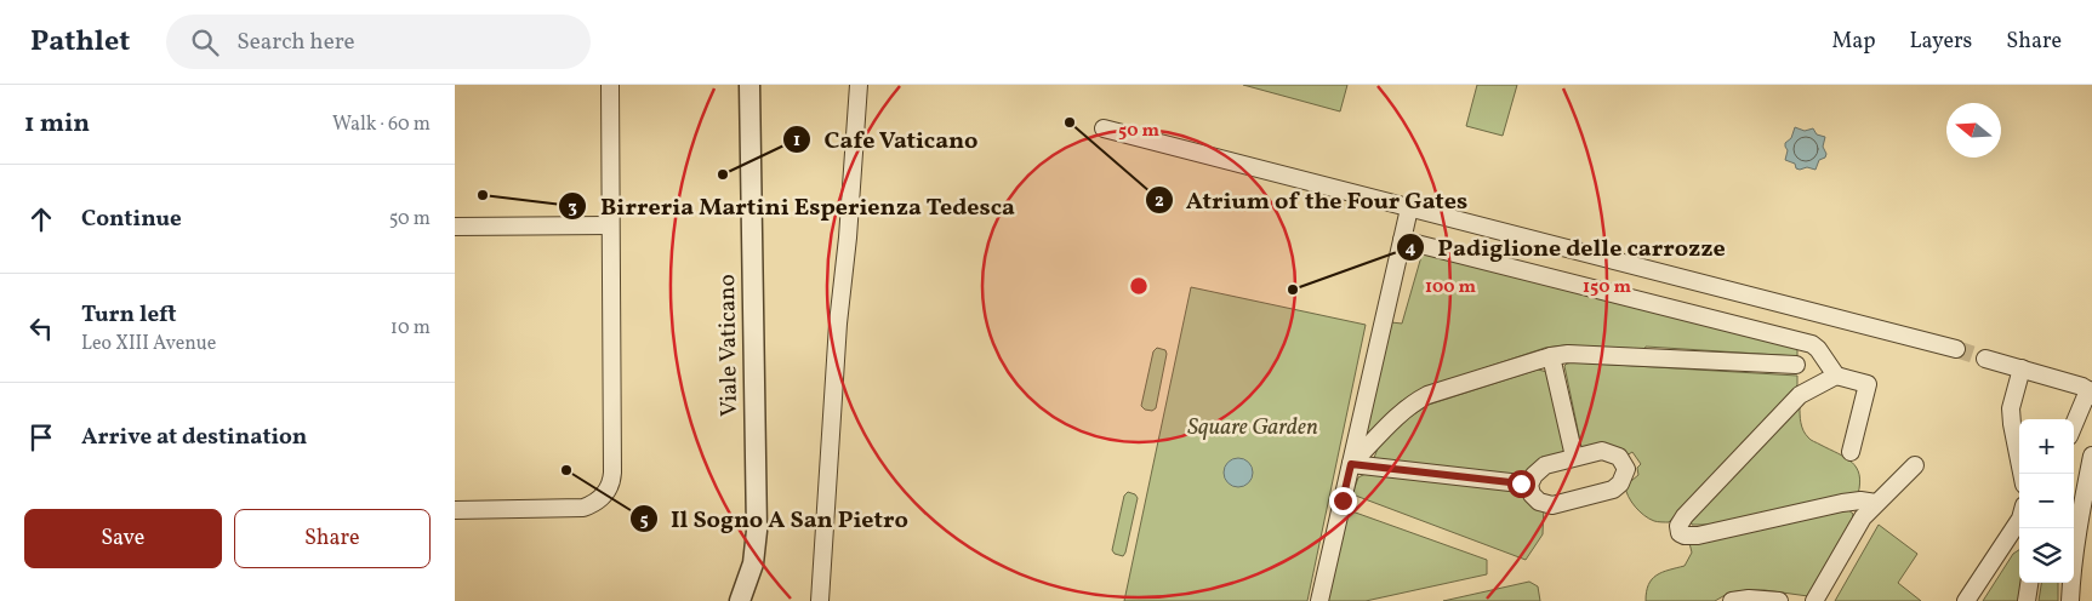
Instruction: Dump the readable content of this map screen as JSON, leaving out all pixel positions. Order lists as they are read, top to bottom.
{
  "streets": {
    "street": ["Viale Vaticano"]
  },
  "parks": ["Square Garden"],
  "places": [
    "Atrium of the Four Gates",
    "Cafe Vaticano",
    "Birreria Martini Esperienza Tedesca",
    "Padiglione delle carrozze",
    "Il Sogno A San Pietro"
  ],
  "north": "left",
  "page": {
    "header": "Pathlet",
    "search": "Search here",
    "nav": ["Map", "Layers", "Share"],
    "heading": ["1 min", "Walk · 60 m"],
    "list": [
      ["Continue", "50 m"],
      ["Turn left", "Leo XIII Avenue", "10 m"],
      "Arrive at destination"
    ],
    "map_buttons": ["+", "−"],
    "buttons": ["Save", "Share"]
  },
  "rings": ["50 m", "100 m", "150 m"]
}
